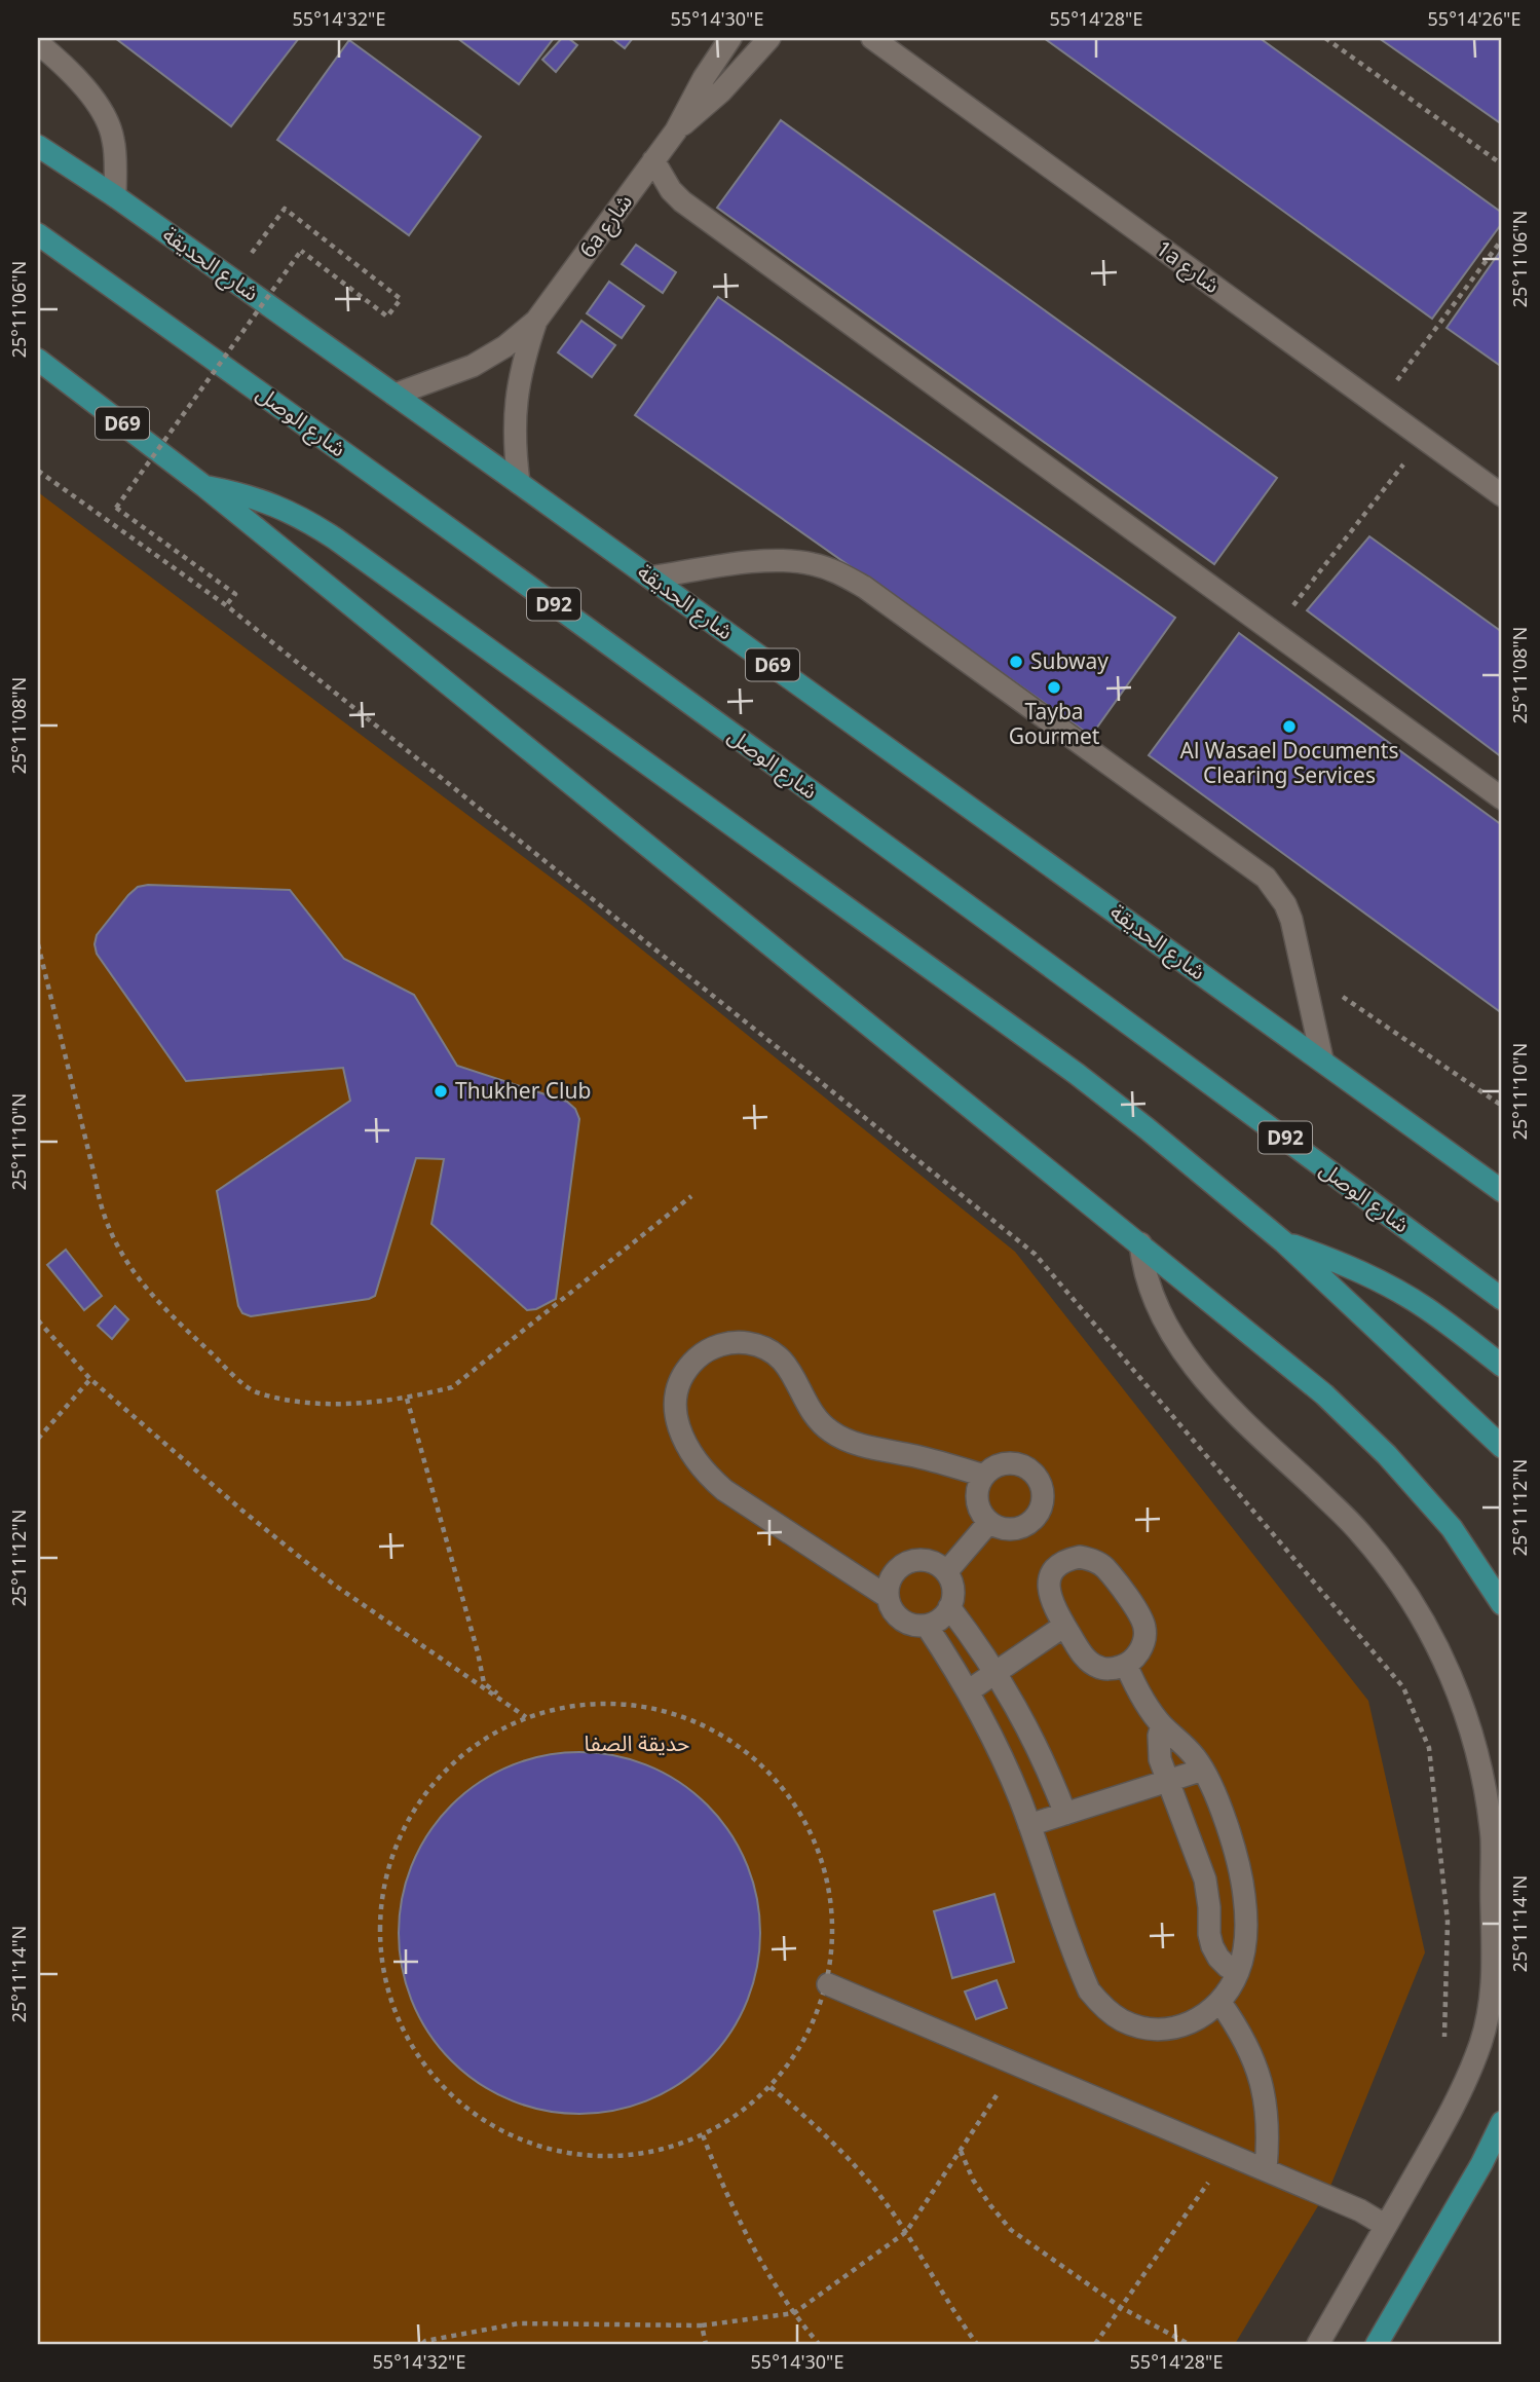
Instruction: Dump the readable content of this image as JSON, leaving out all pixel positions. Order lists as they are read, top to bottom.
{
  "streets": {
    "main road": [
      "شارع الحديقة",
      "شارع الوصل",
      "D69",
      "D92"
    ],
    "street": ["6a شارع", "1a شارع"]
  },
  "crossings": [
    ["6a شارع", "شارع الحديقة"]
  ],
  "parks": ["حديقة الصفا"],
  "places": [
    "Subway",
    "Tayba Gourmet",
    "Al Wasael Documents Clearing Services",
    "Thukher Club"
  ],
  "coordinates": [
    "55°14'32\"E",
    "55°14'30\"E",
    "55°14'28\"E",
    "55°14'26\"E",
    "25°11'06\"N",
    "25°11'08\"N",
    "25°11'10\"N",
    "25°11'12\"N",
    "25°11'14\"N"
  ]
}
